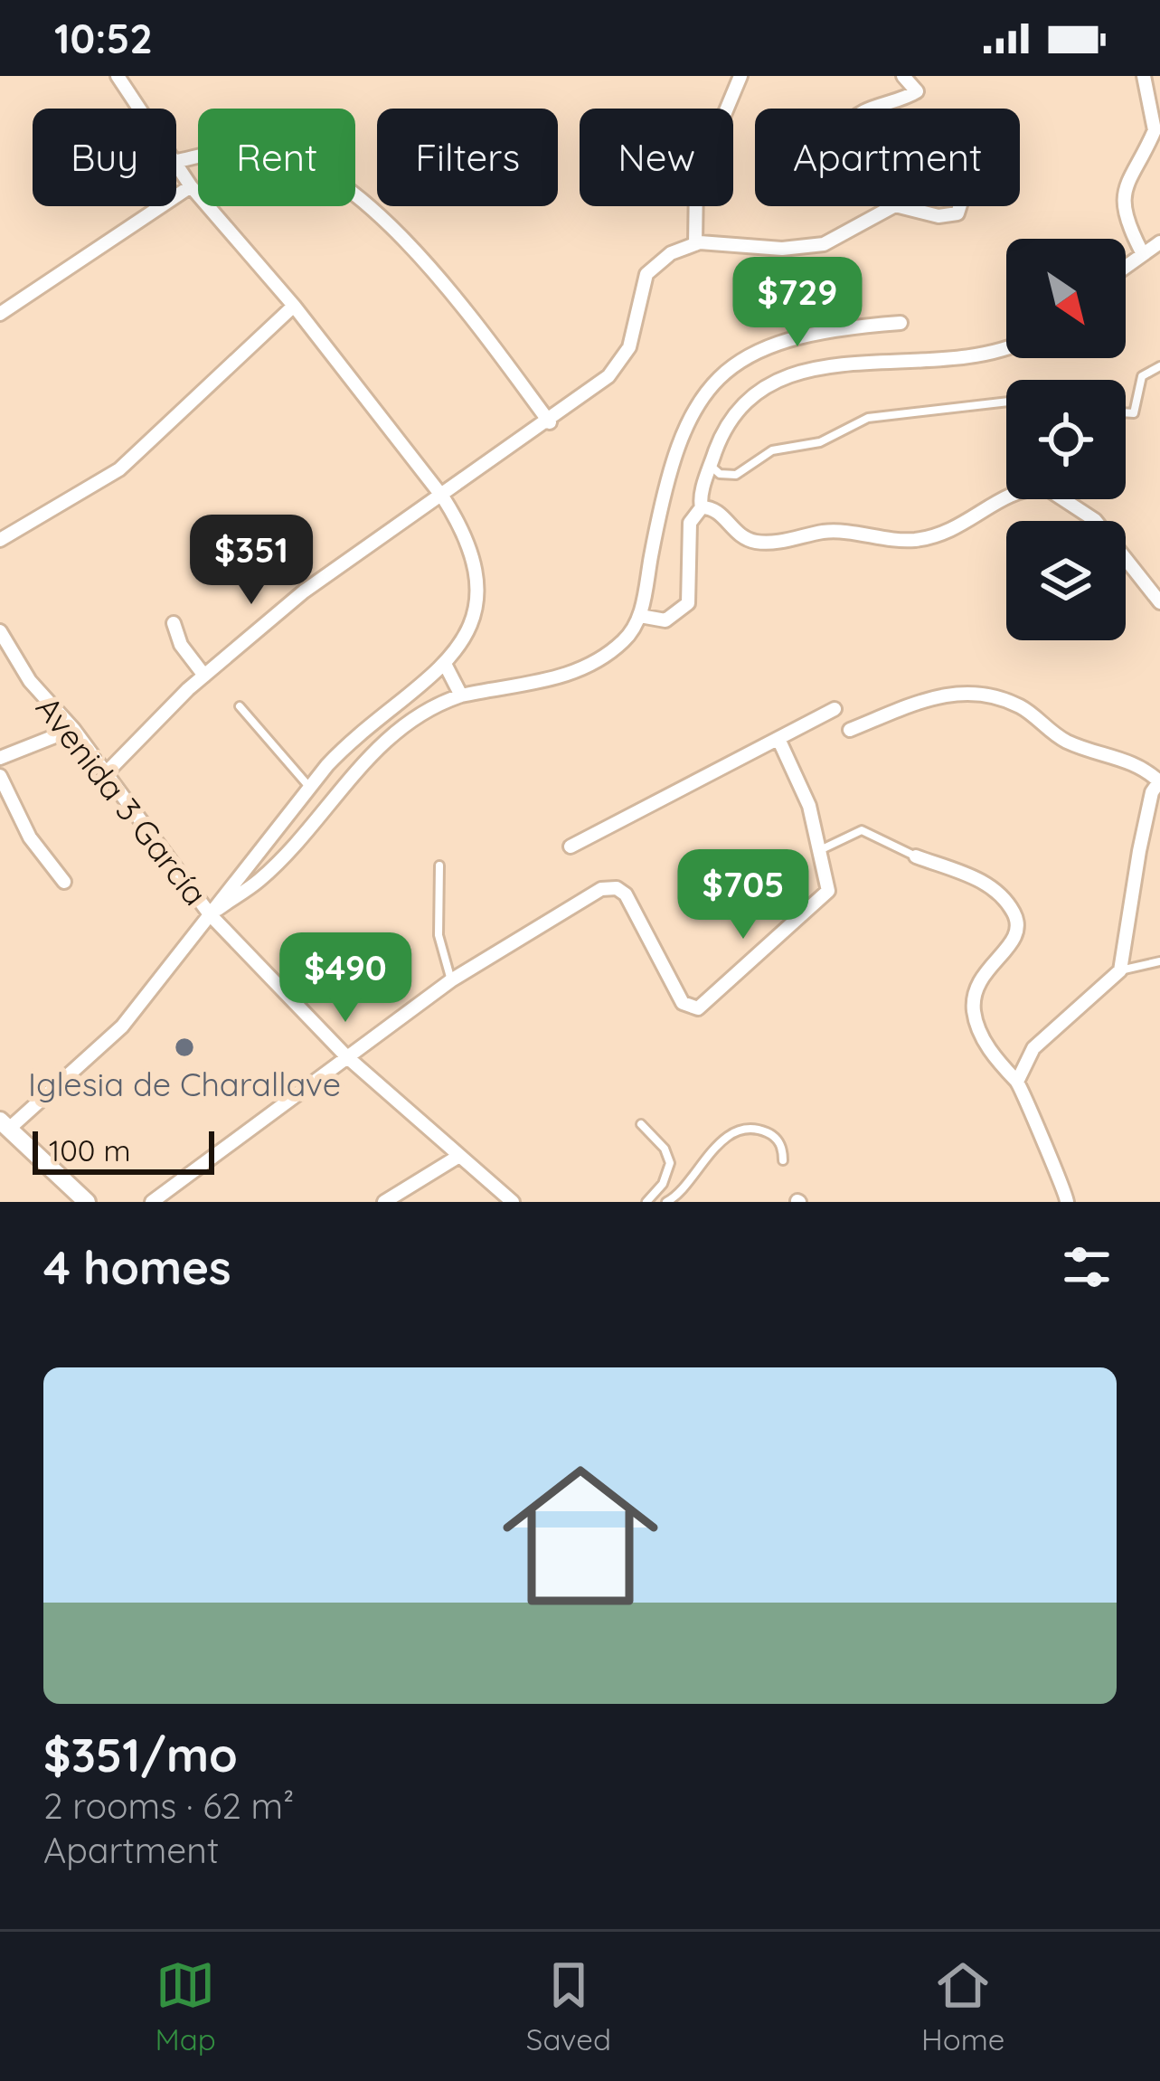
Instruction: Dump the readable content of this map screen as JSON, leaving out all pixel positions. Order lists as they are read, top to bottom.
{
  "streets": {
    "street": ["Avenida 3 García"]
  },
  "places": ["Iglesia de Charallave"],
  "scale_bar": "100 m",
  "north": "bottom right",
  "page": {
    "status": "10:52",
    "chip": [
      "Buy",
      "Rent",
      "Filters",
      "New",
      "Apartment"
    ],
    "price": [
      "$729",
      "$351",
      "$705",
      "$490"
    ],
    "scale": "100 m",
    "heading": "4 homes",
    "list": [
      {
        "name": "$351/mo",
        "note": "2 rooms · 62 m² · Apartment"
      }
    ],
    "tabs": ["Map", "Saved", "Home"]
  }
}
